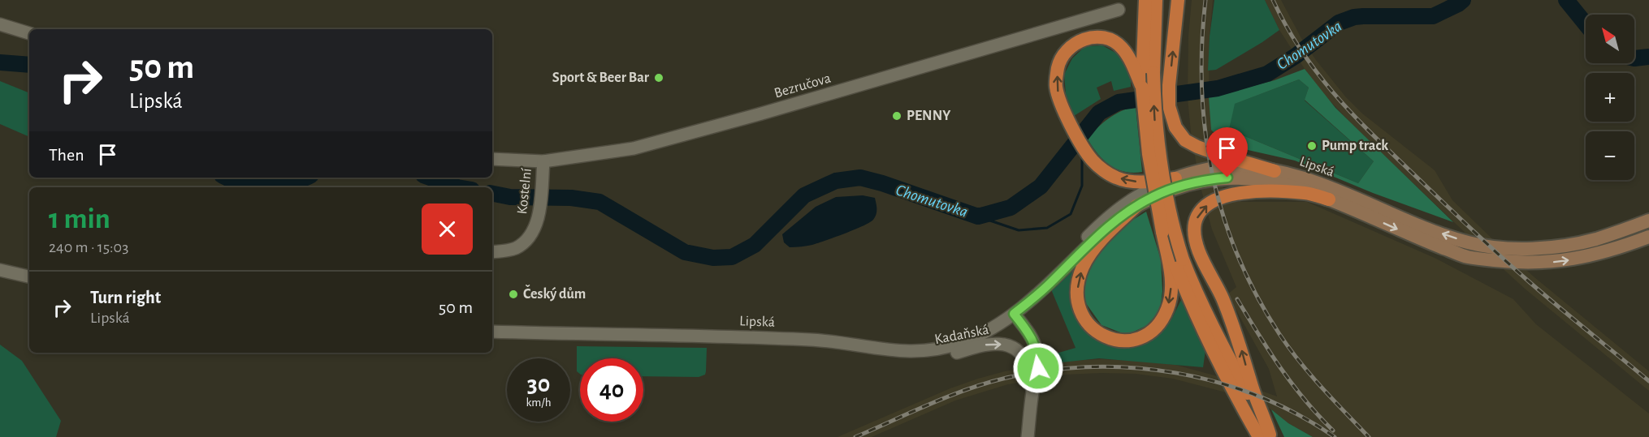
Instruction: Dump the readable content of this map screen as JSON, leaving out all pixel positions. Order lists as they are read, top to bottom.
{
  "streets": {
    "main road": ["Lipská"],
    "street": ["Bezručova", "Kostelní", "Kadaňská"]
  },
  "crossings": [
    ["Bezručova", "Kostelní"],
    ["Lipská", "Kadaňská"]
  ],
  "one_way": ["Kadaňská"],
  "water": ["Chomutovka"],
  "places": [
    "Sport & Beer Bar",
    "PENNY",
    "Pump track",
    "Český dům"
  ],
  "north": "top left",
  "page": {
    "map_buttons": ["+", "−"],
    "turn": ["50 m", "Lipská"],
    "then": "Then",
    "heading": ["1 min", "240 m · 15:03"],
    "list": [
      {
        "name": "Turn right",
        "note": "Lipská",
        "value": "50 m"
      }
    ],
    "speed": "30 km/h",
    "limit": "40"
  }
}
